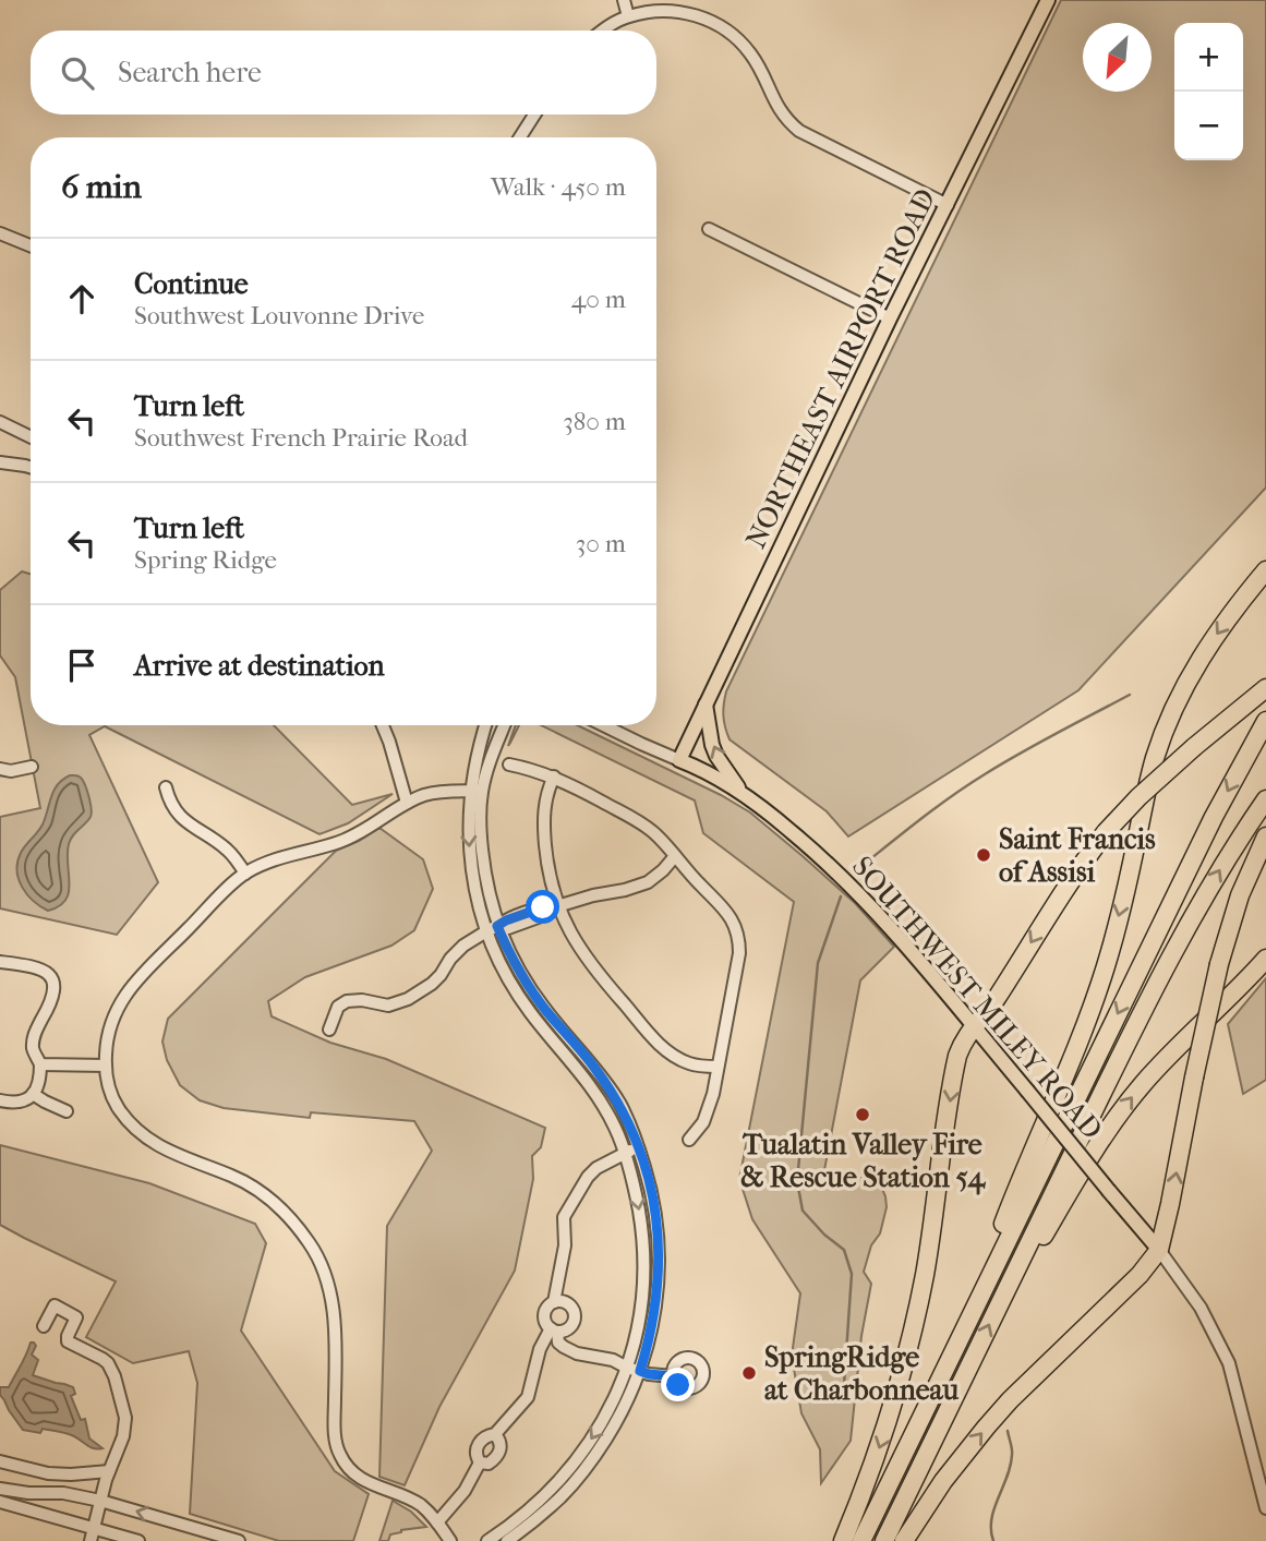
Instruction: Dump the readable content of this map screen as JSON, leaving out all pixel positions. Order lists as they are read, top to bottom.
{
  "streets": {
    "main road": ["NORTHEAST AIRPORT ROAD", "SOUTHWEST MILEY ROAD"]
  },
  "places": ["Saint Francis of Assisi", "Tualatin Valley Fire & Rescue Station 54", "SpringRidge at Charbonneau"],
  "north": "bottom left",
  "page": {
    "map_buttons": ["+", "−"],
    "search": "Search here",
    "heading": ["6 min", "Walk · 450 m"],
    "list": [
      ["Continue", "Southwest Louvonne Drive", "40 m"],
      ["Turn left", "Southwest French Prairie Road", "380 m"],
      ["Turn left", "Spring Ridge", "30 m"],
      "Arrive at destination"
    ]
  }
}
